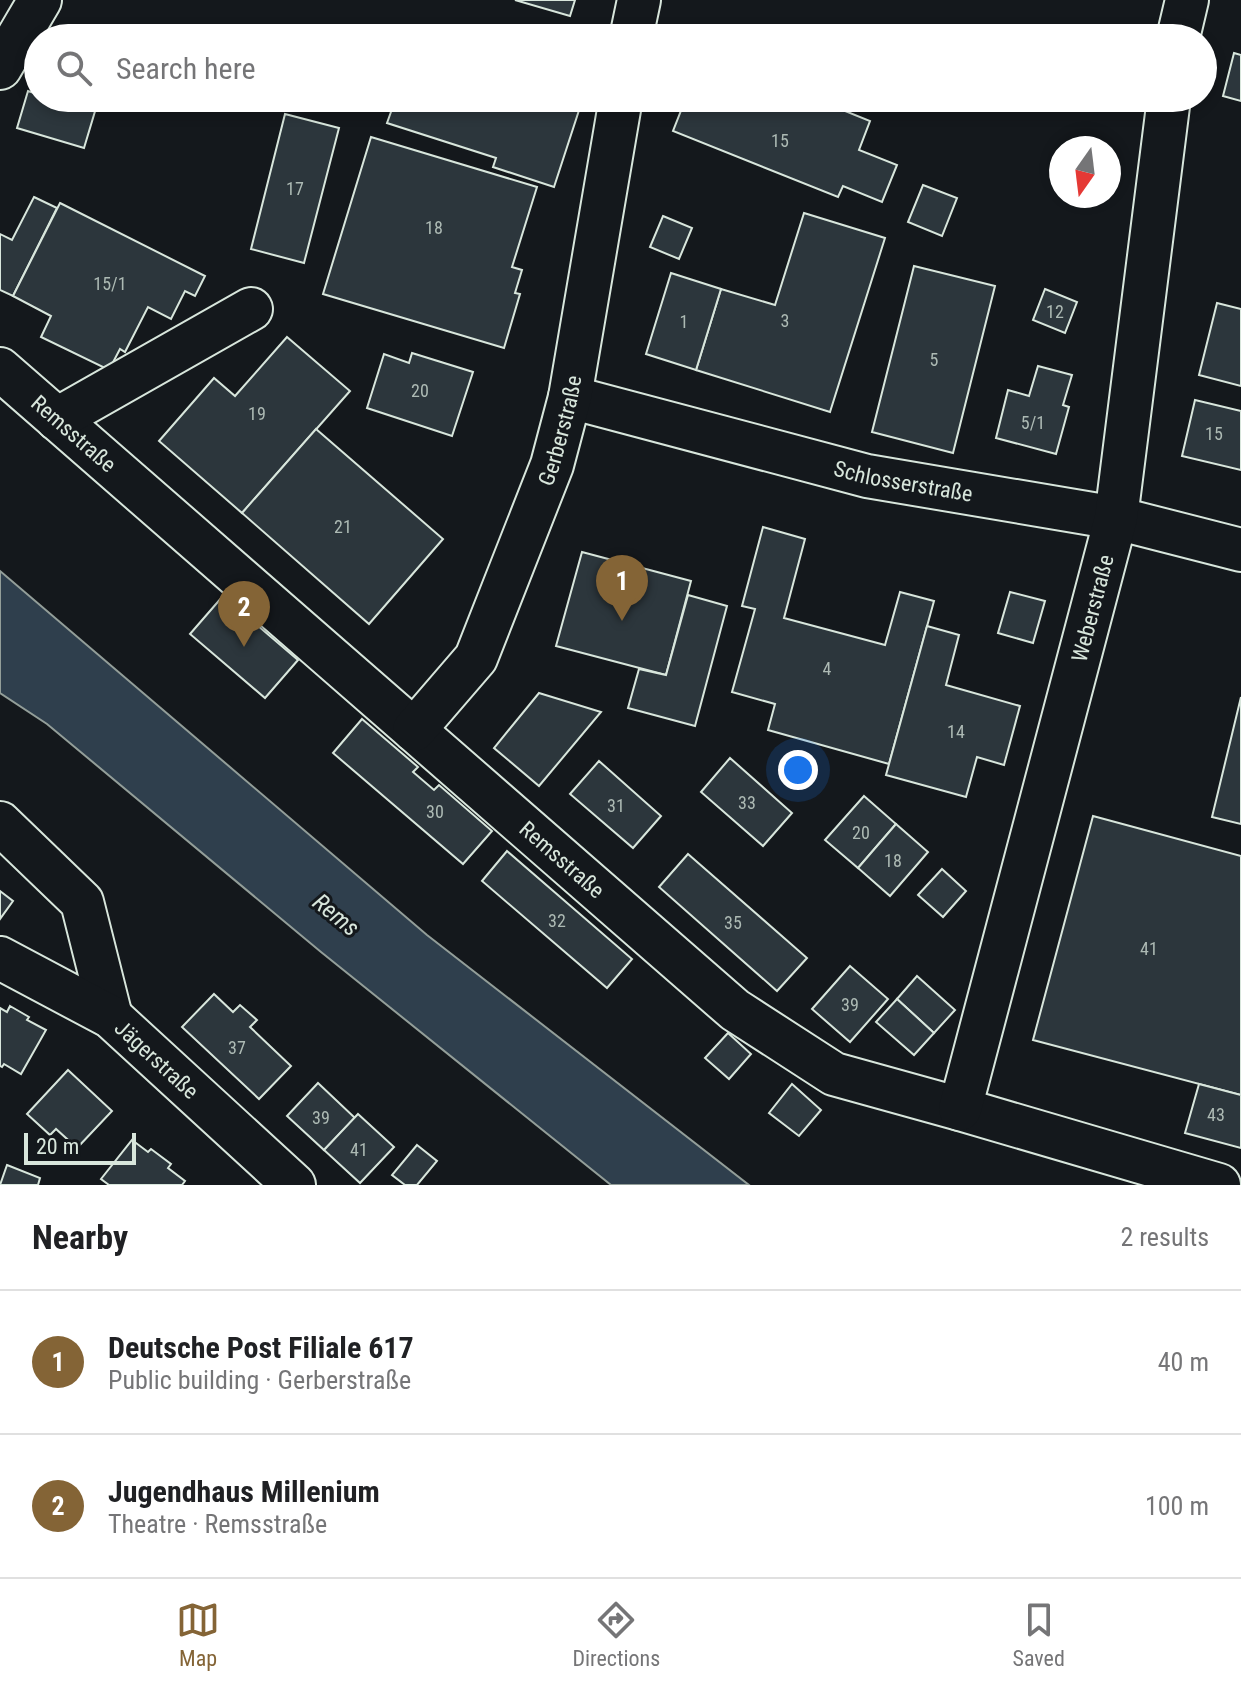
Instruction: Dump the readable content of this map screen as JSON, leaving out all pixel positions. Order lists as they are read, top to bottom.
{
  "streets": {
    "street": [
      "Gerberstraße",
      "Remsstraße",
      "Schlosserstraße",
      "Weberstraße",
      "Jägerstraße"
    ]
  },
  "crossings": [
    ["Gerberstraße", "Remsstraße"],
    ["Gerberstraße", "Schlosserstraße"],
    ["Remsstraße", "Weberstraße"],
    ["Schlosserstraße", "Weberstraße"]
  ],
  "water": ["Rems"],
  "house_numbers": [
    "15",
    "17",
    "18",
    "15/1",
    "12",
    "3",
    "1",
    "5",
    "20",
    "19",
    "5/1",
    "15",
    "21",
    "4",
    "14",
    "33",
    "31",
    "30",
    "20",
    "18",
    "32",
    "35",
    "41",
    "39",
    "37",
    "43",
    "39",
    "41"
  ],
  "scale_bar": "20 m",
  "north": "bottom",
  "page": {
    "search": "Search here",
    "pins": ["1", "2"],
    "scale": "20 m",
    "heading": ["Nearby", "2 results"],
    "list": [
      {
        "mark": "1",
        "name": "Deutsche Post Filiale 617",
        "note": "Public building · Gerberstraße",
        "value": "40 m"
      },
      {
        "mark": "2",
        "name": "Jugendhaus Millenium",
        "note": "Theatre · Remsstraße",
        "value": "100 m"
      }
    ],
    "nav": ["Map", "Directions", "Saved"]
  }
}
